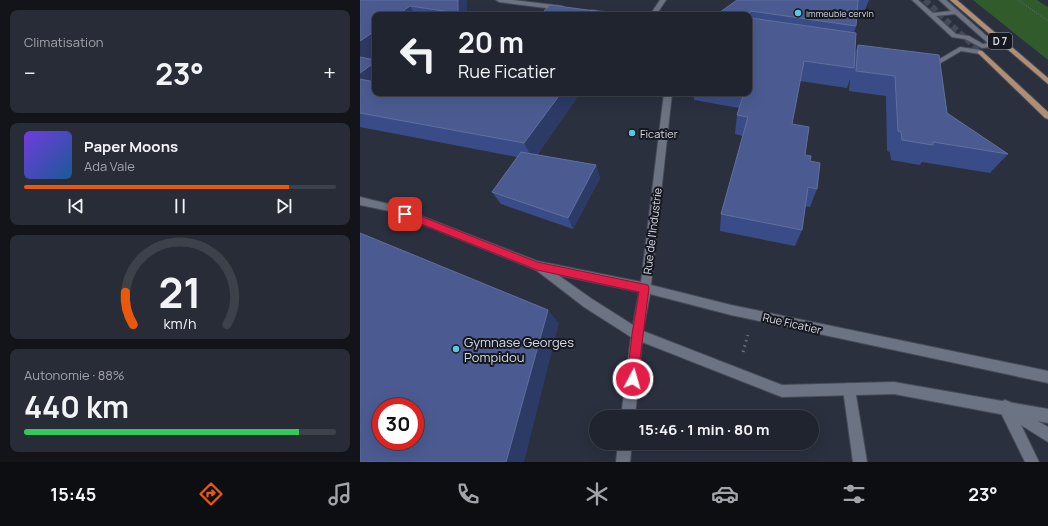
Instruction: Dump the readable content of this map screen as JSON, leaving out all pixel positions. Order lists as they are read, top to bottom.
{
  "streets": {
    "main road": ["D 7"],
    "street": ["Rue de l'Industrie", "Rue Ficatier"]
  },
  "crossings": [
    ["Rue de l'Industrie", "Rue Ficatier"]
  ],
  "places": ["immeuble cervin", "Ficatier", "Gymnase Georges Pompidou"],
  "page": {
    "tile": [
      "Climatisation",
      ["Autonomie · 88%", "440 km"]
    ],
    "turn": ["20 m", "Rue Ficatier"],
    "heat": ["−", "23°", "+"],
    "song": ["Paper Moons", "Ada Vale"],
    "limit": "30",
    "trip": "15:46 · 1 min · 80 m",
    "tabs": ["15:45", "23°"],
    "gauge": ["21", "km/h"]
  }
}
